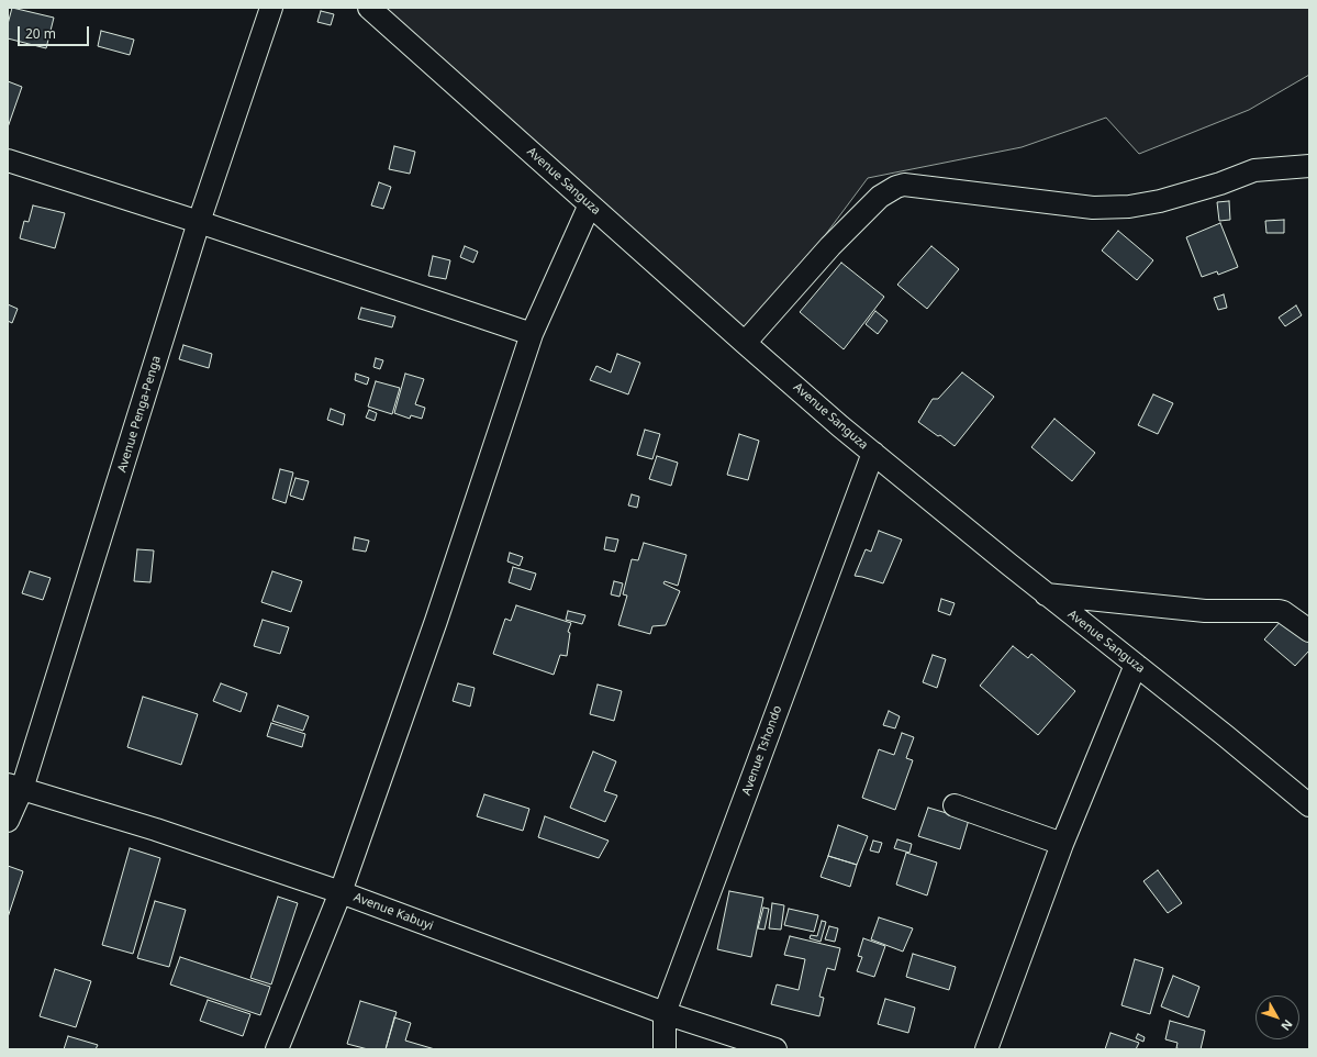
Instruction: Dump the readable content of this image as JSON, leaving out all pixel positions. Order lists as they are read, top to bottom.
{
  "streets": {
    "street": [
      "Avenue Sanguza",
      "Avenue Penga-Penga",
      "Avenue Tshondo",
      "Avenue Kabuyi"
    ]
  },
  "crossings": [
    ["Avenue Sanguza", "Avenue Tshondo"],
    ["Avenue Penga-Penga", "Avenue Kabuyi"],
    ["Avenue Tshondo", "Avenue Kabuyi"]
  ],
  "scale_bar": "20 m",
  "north": "bottom right"
}
